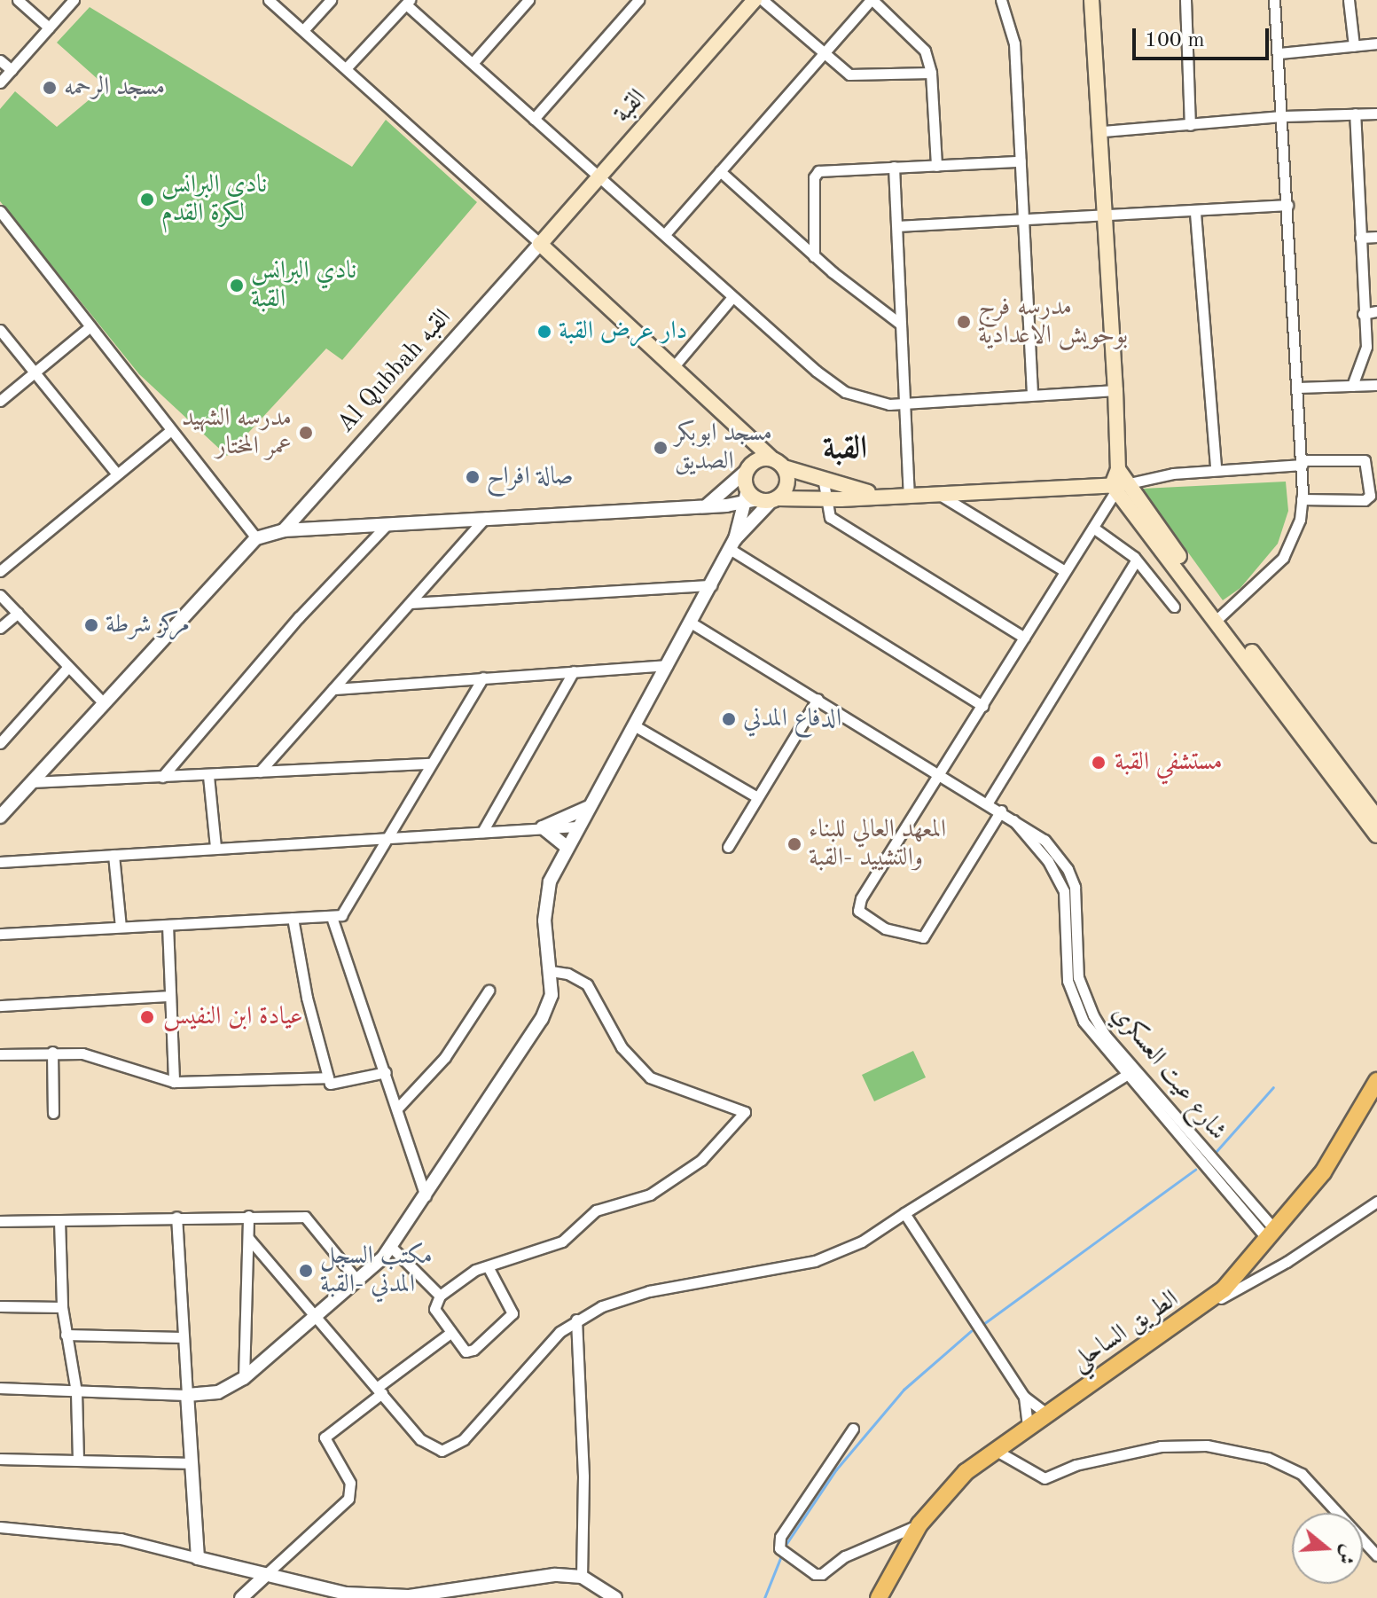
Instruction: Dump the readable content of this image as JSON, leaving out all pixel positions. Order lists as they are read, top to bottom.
{
  "streets": {
    "highway": ["الطريق الساحلي"],
    "main road": ["القبة"],
    "street": ["Al Qubbah القبه", "شارع عيت العسكري"]
  },
  "crossings": [
    ["القبة", "Al Qubbah القبه"],
    ["شارع عيت العسكري", "الطريق الساحلي"]
  ],
  "districts": ["القبة"],
  "places": [
    "مسجد الرحمه",
    "نادي البرانس لكرة القدم",
    "نادي البرانس القبة",
    "مدرسه فرج بوحويش الاعدادية",
    "دار عرض القبة",
    "مدرسه الشهيد عمر المختار",
    "مسجد ابوبكر الصديق",
    "صالة افراح",
    "مركز شرطة",
    "الدفاع المدني",
    "مستشفي القبة",
    "المعهد العالي للبناء والتشييد -القبة",
    "عيادة ابن النفيس",
    "مكتب السجل المدني -القبة"
  ],
  "scale_bar": "100 m",
  "north": "right"
}
